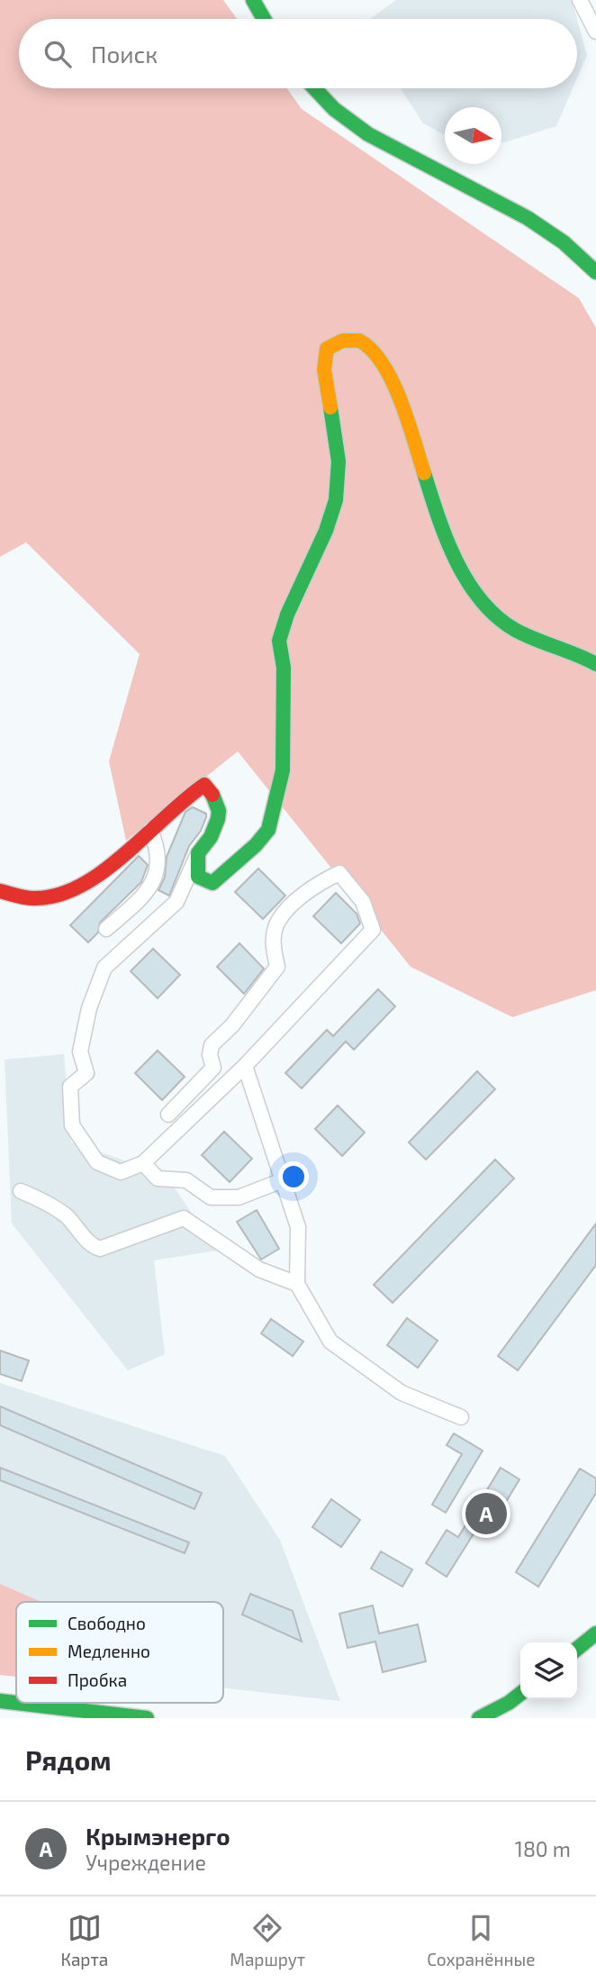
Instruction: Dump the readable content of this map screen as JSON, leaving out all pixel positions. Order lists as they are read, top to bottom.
{
  "legend": ["Свободно", "Медленно", "Пробка"],
  "north": "right",
  "page": {
    "search": "Поиск",
    "pins": "A",
    "heading": "Рядом",
    "list": [
      {
        "mark": "A",
        "name": "Крымэнерго",
        "note": "Учреждение",
        "value": "180 m"
      }
    ],
    "nav": ["Карта", "Маршрут", "Сохранённые"]
  }
}
